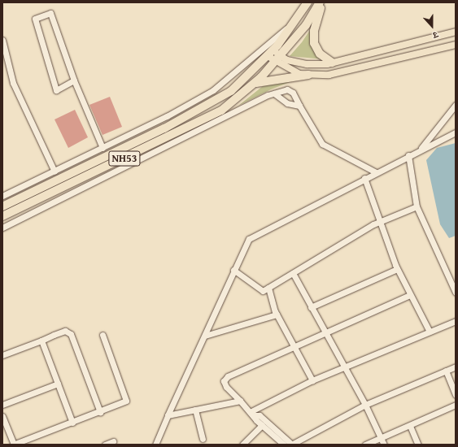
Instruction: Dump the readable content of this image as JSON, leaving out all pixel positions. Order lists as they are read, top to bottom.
{
  "streets": {
    "highway": ["NH53"]
  },
  "north": "bottom"
}
